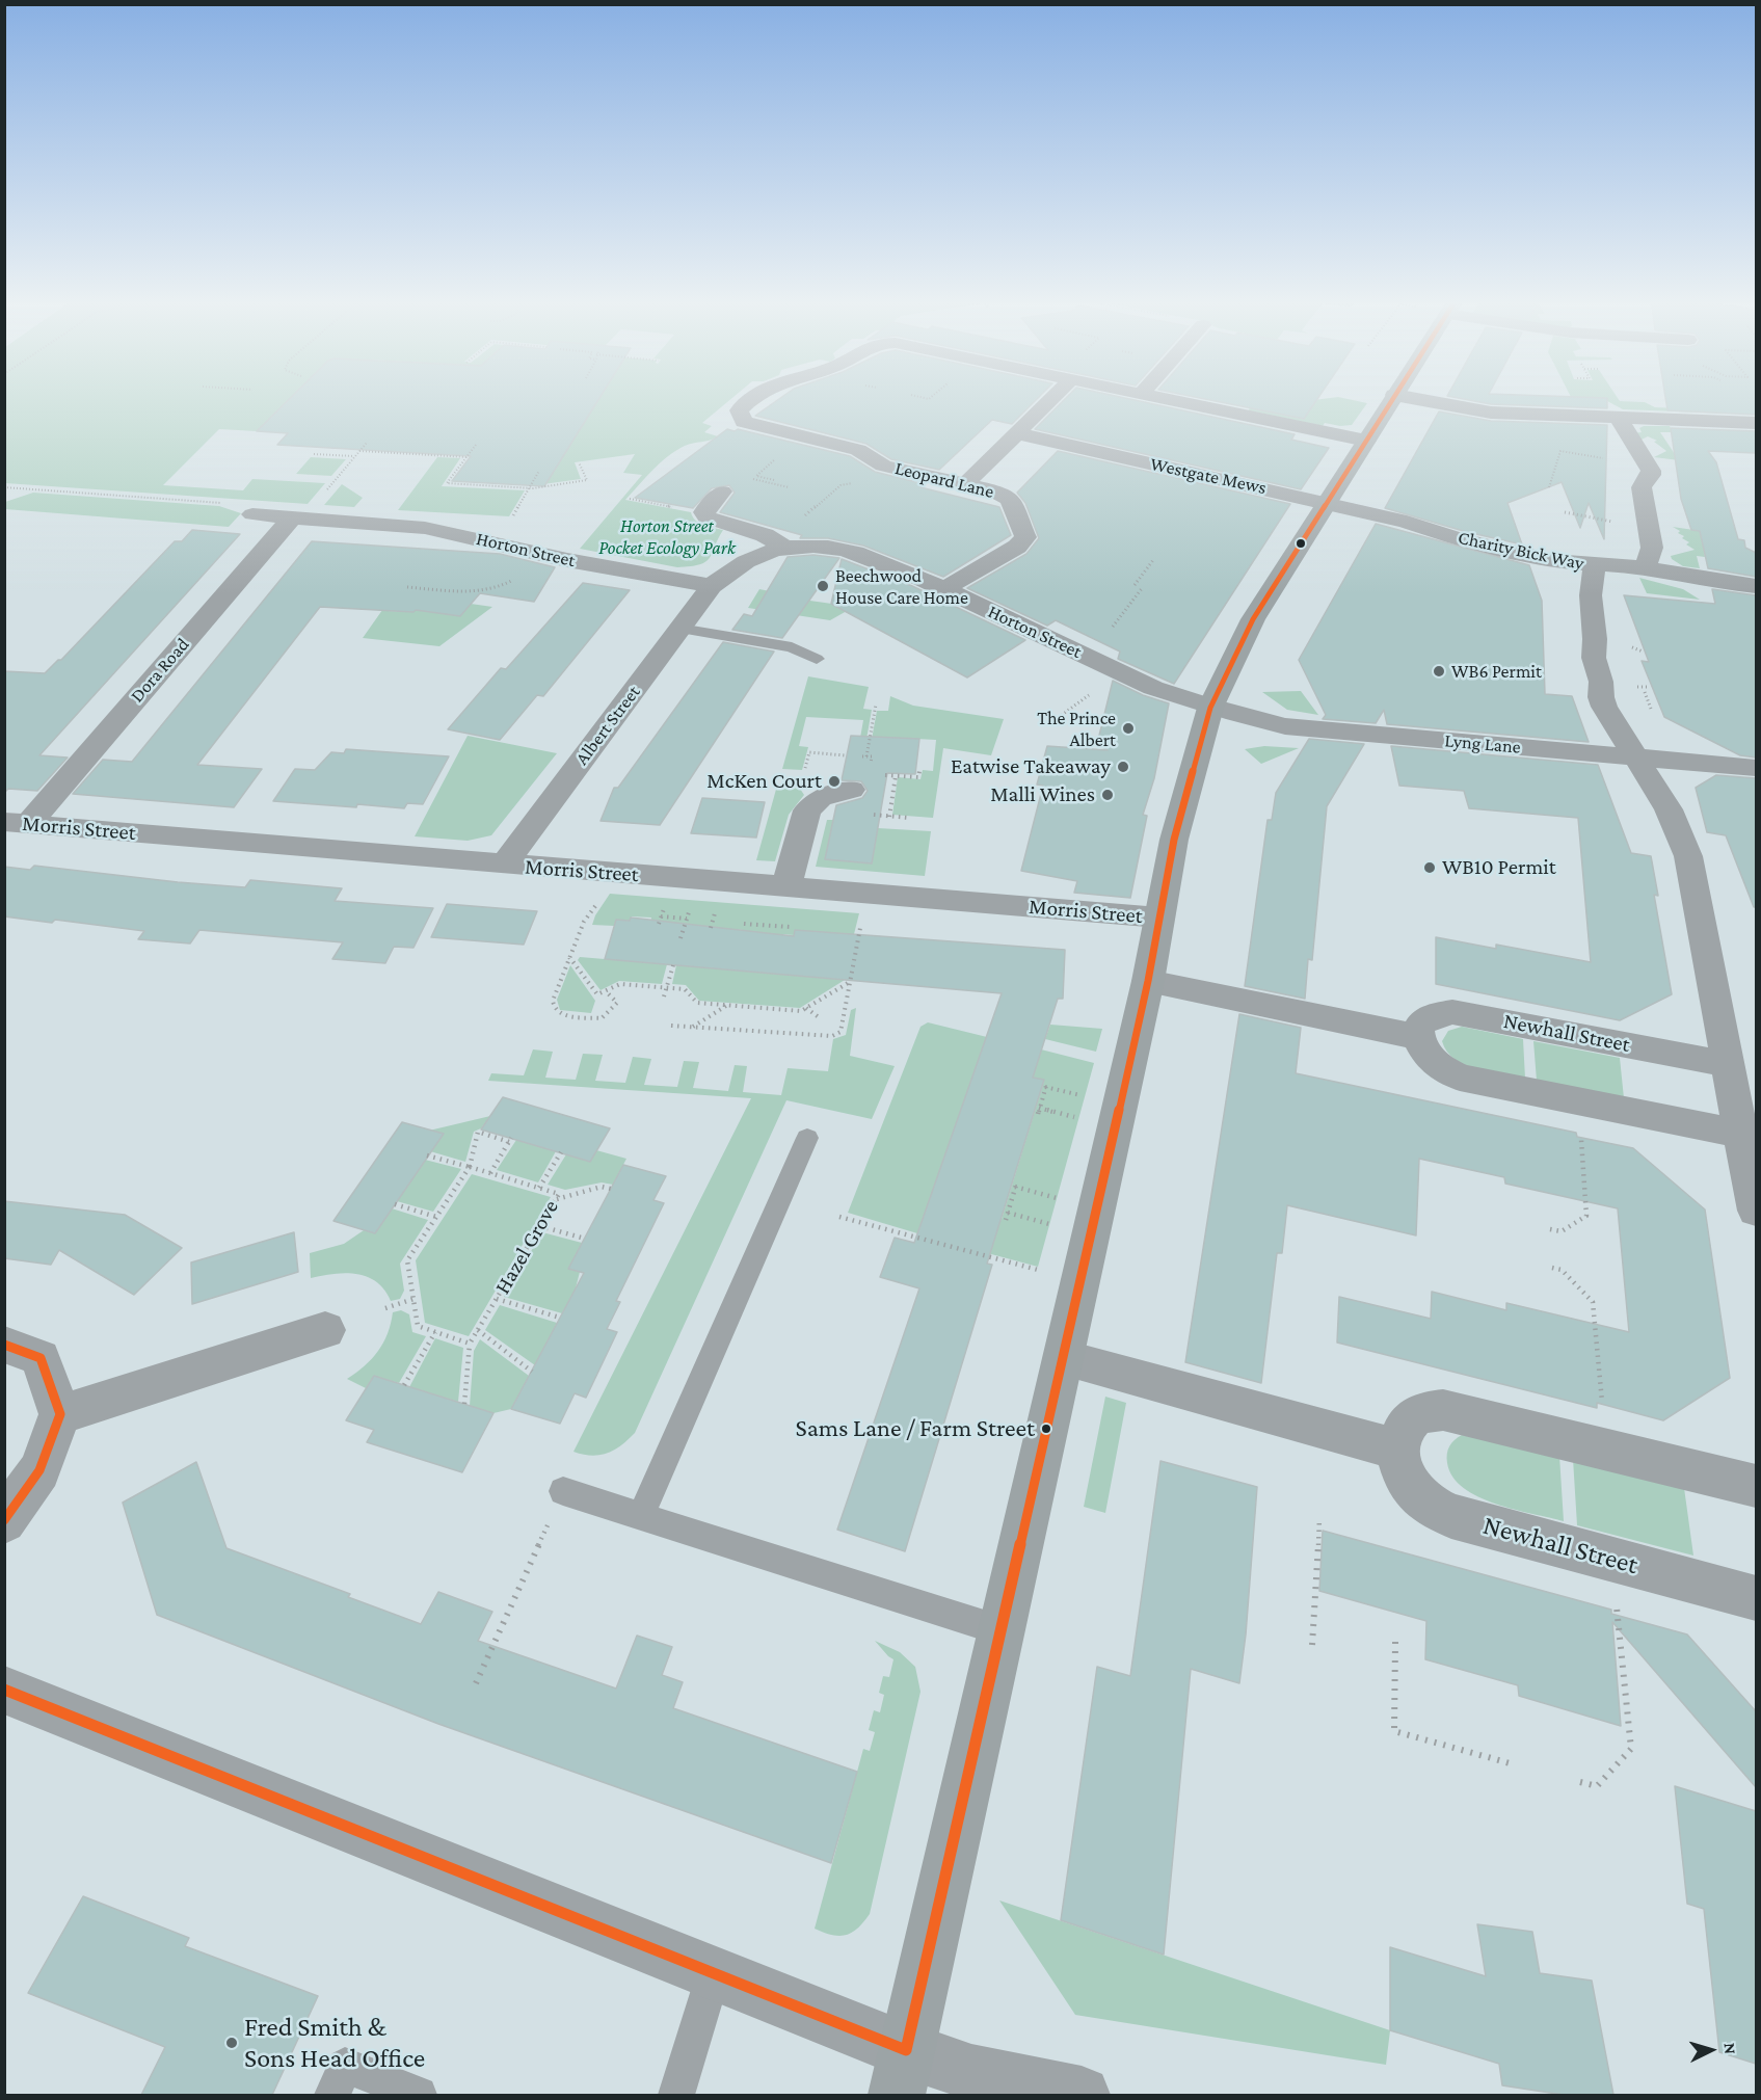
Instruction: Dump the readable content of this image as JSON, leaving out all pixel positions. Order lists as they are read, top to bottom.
{
  "streets": {
    "street": [
      "Westgate Mews",
      "Leopard Lane",
      "Horton Street",
      "Charity Bick Way",
      "Dora Road",
      "Albert Street",
      "Lyng Lane",
      "Morris Street",
      "Newhall Street"
    ],
    "path": ["Hazel Grove"]
  },
  "crossings": [
    ["Westgate Mews", "Charity Bick Way"],
    ["Leopard Lane", "Horton Street"],
    ["Horton Street", "Dora Road"],
    ["Horton Street", "Albert Street"],
    ["Horton Street", "Lyng Lane"],
    ["Dora Road", "Morris Street"],
    ["Albert Street", "Morris Street"]
  ],
  "parks": ["Horton Street Pocket Ecology Park"],
  "places": [
    "Beechwood House Care Home",
    "WB6 Permit",
    "The Prince Albert",
    "Eatwise Takeaway",
    "McKen Court",
    "Malli Wines",
    "WB10 Permit",
    "Sams Lane / Farm Street",
    "Fred Smith & Sons Head Office"
  ],
  "north": "right"
}
